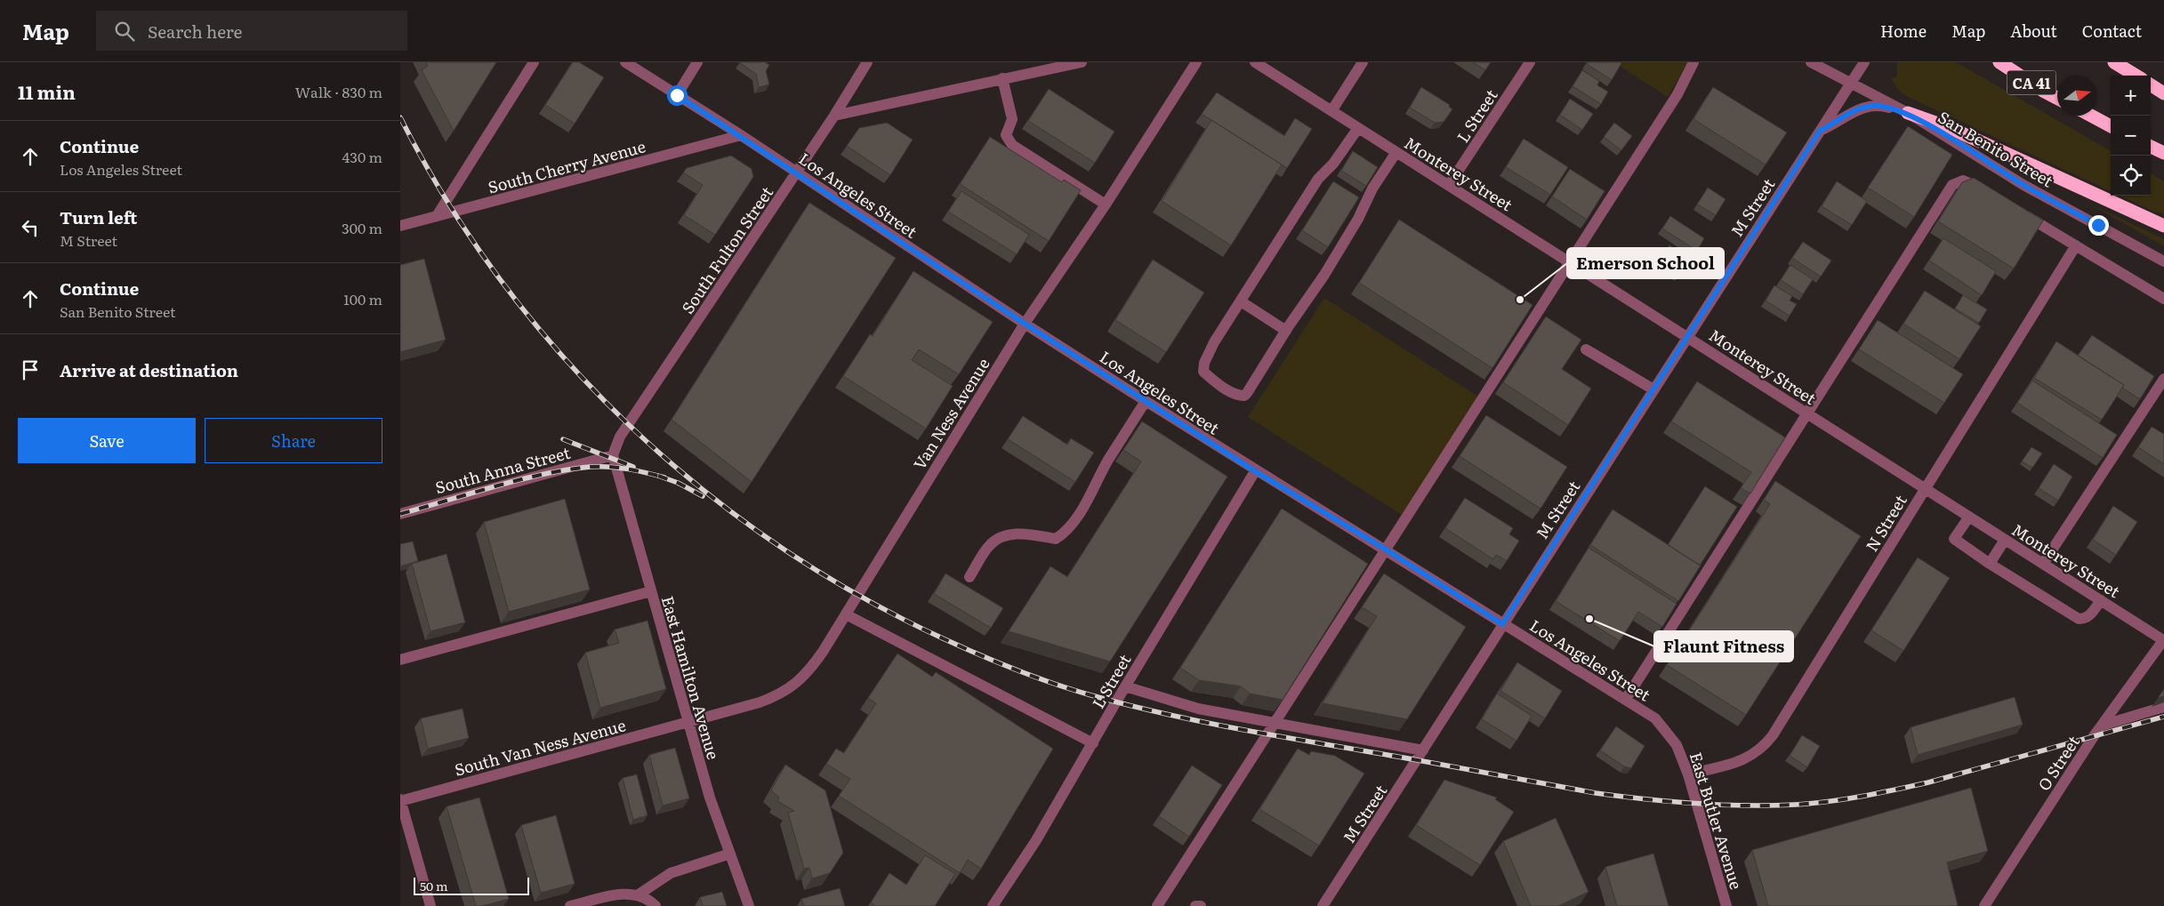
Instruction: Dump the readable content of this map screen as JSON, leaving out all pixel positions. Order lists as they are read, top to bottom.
{
  "streets": {
    "highway": ["CA 41"],
    "street": [
      "L Street",
      "San Benito Street",
      "South Cherry Avenue",
      "Monterey Street",
      "Los Angeles Street",
      "M Street",
      "South Fulton Street",
      "Van Ness Avenue",
      "South Anna Street",
      "N Street",
      "East Hamilton Avenue",
      "South Van Ness Avenue",
      "O Street",
      "East Butler Avenue"
    ]
  },
  "crossings": [
    ["L Street", "Monterey Street"],
    ["L Street", "Los Angeles Street"],
    ["San Benito Street", "M Street"],
    ["South Cherry Avenue", "Los Angeles Street"],
    ["Monterey Street", "M Street"],
    ["Monterey Street", "N Street"],
    ["Monterey Street", "O Street"],
    ["Los Angeles Street", "M Street"],
    ["Los Angeles Street", "South Fulton Street"],
    ["Los Angeles Street", "Van Ness Avenue"],
    ["Los Angeles Street", "East Butler Avenue"],
    ["South Fulton Street", "South Anna Street"],
    ["South Fulton Street", "East Hamilton Avenue"],
    ["Van Ness Avenue", "East Hamilton Avenue"],
    ["Van Ness Avenue", "South Van Ness Avenue"],
    ["South Anna Street", "East Hamilton Avenue"],
    ["N Street", "East Butler Avenue"],
    ["East Hamilton Avenue", "South Van Ness Avenue"]
  ],
  "places": ["Emerson School", "Flaunt Fitness"],
  "scale_bar": "50 m",
  "north": "right",
  "page": {
    "header": "Map",
    "search": "Search here",
    "nav": [
      "Home",
      "Map",
      "About",
      "Contact"
    ],
    "heading": ["11 min", "Walk · 830 m"],
    "map_buttons": ["+", "−"],
    "list": [
      ["Continue", "Los Angeles Street", "430 m"],
      ["Turn left", "M Street", "300 m"],
      ["Continue", "San Benito Street", "100 m"],
      "Arrive at destination"
    ],
    "buttons": ["Save", "Share"],
    "scale": "50 m"
  }
}
